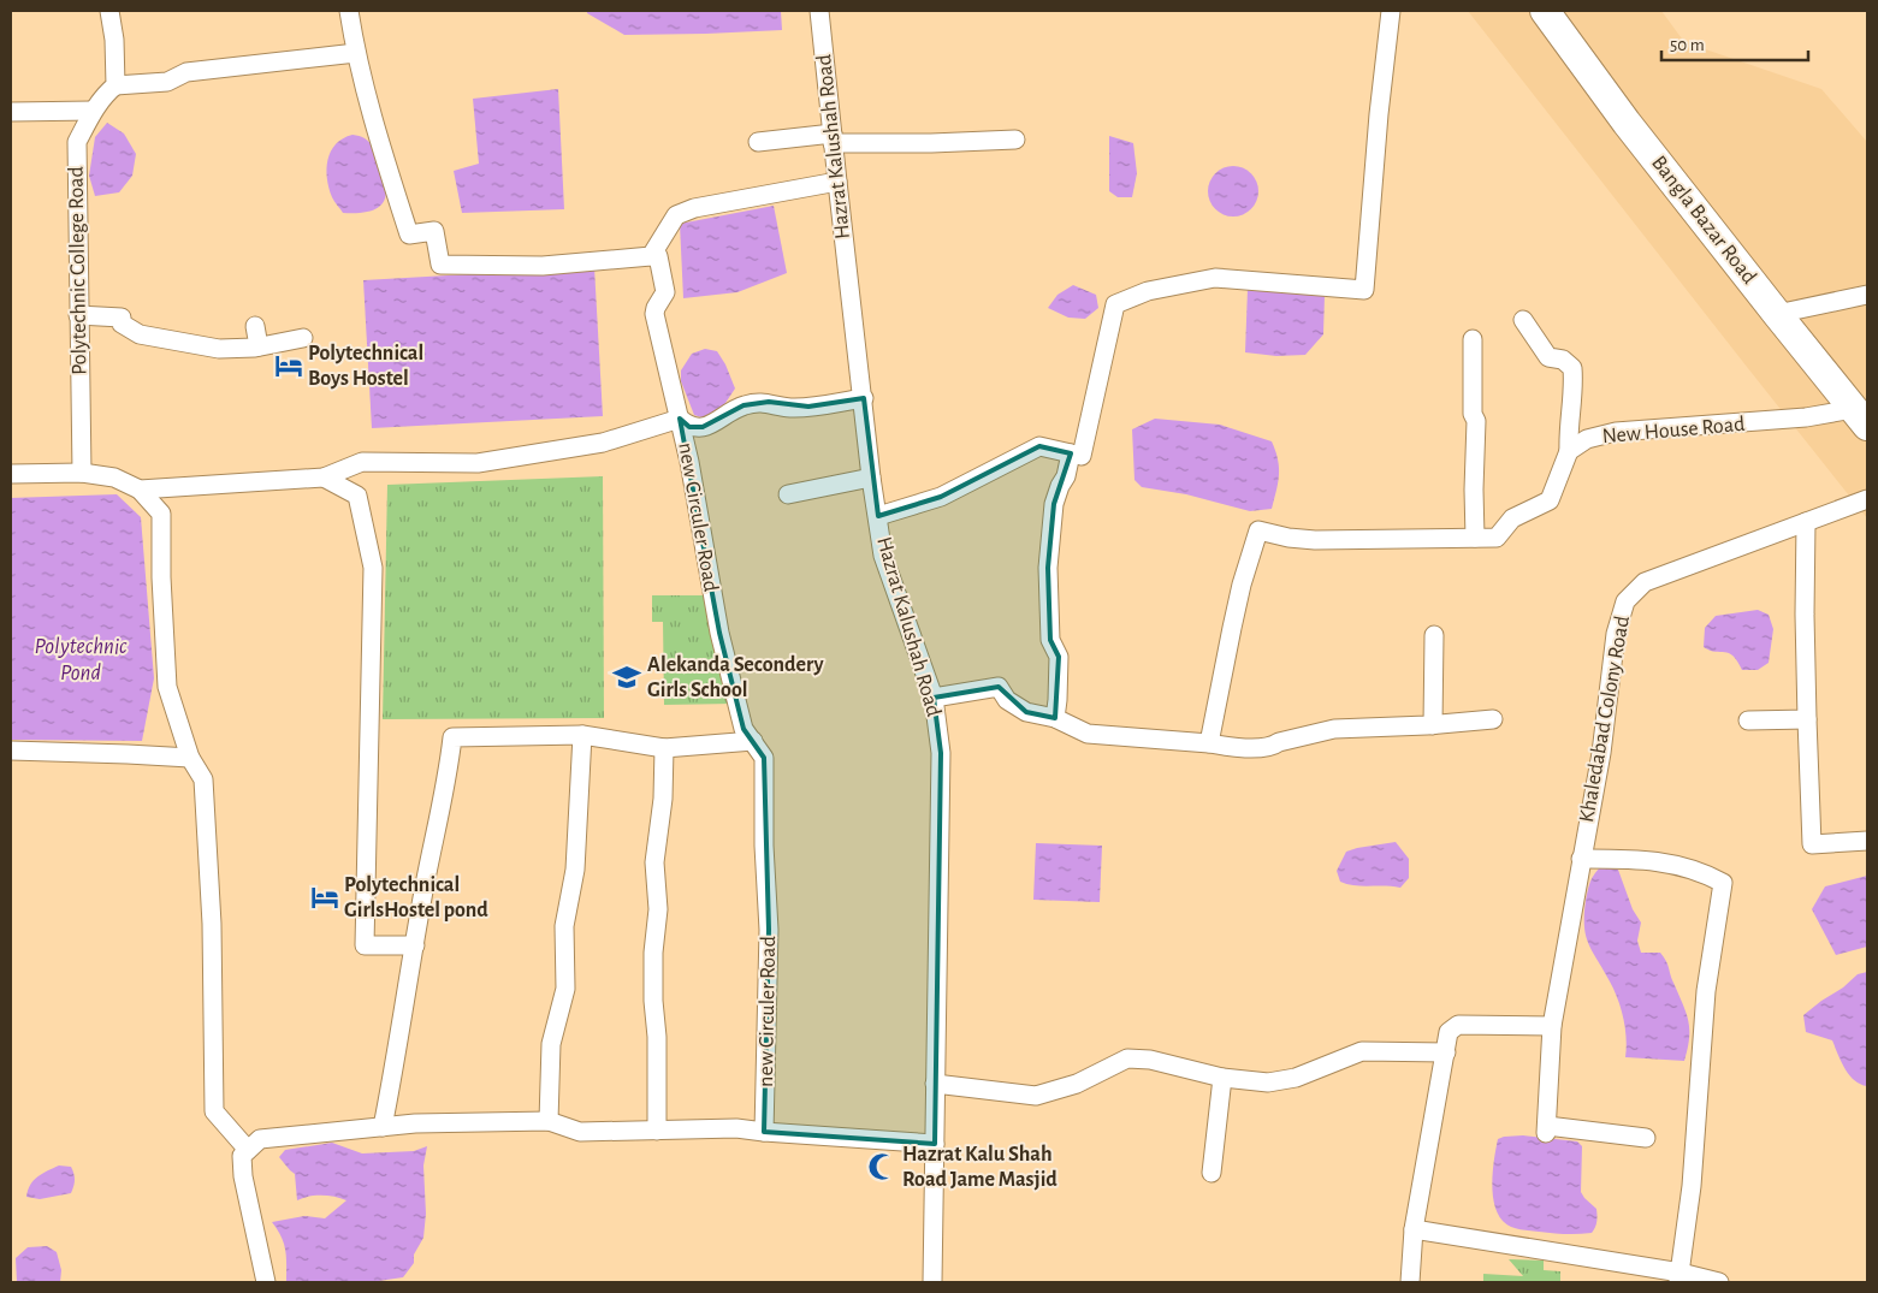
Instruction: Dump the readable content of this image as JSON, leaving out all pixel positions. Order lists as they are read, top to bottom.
{
  "streets": {
    "main road": ["Bangla Bazar Road"],
    "street": [
      "Hazrat Kalushah Road",
      "Polytechnic College Road",
      "New House Road",
      "new Circuler Road",
      "Khaledabad Colony Road"
    ]
  },
  "crossings": [
    ["Bangla Bazar Road", "New House Road"]
  ],
  "water": ["Polytechnic Pond"],
  "places": {
    "hotel": ["Polytechnical Boys Hostel", "Polytechnical GirlsHostel pond"],
    "school or university": ["Alekanda Secondery Girls School"],
    "mosque": ["Hazrat Kalu Shah Road Jame Masjid"]
  },
  "scale_bar": "50 m"
}
